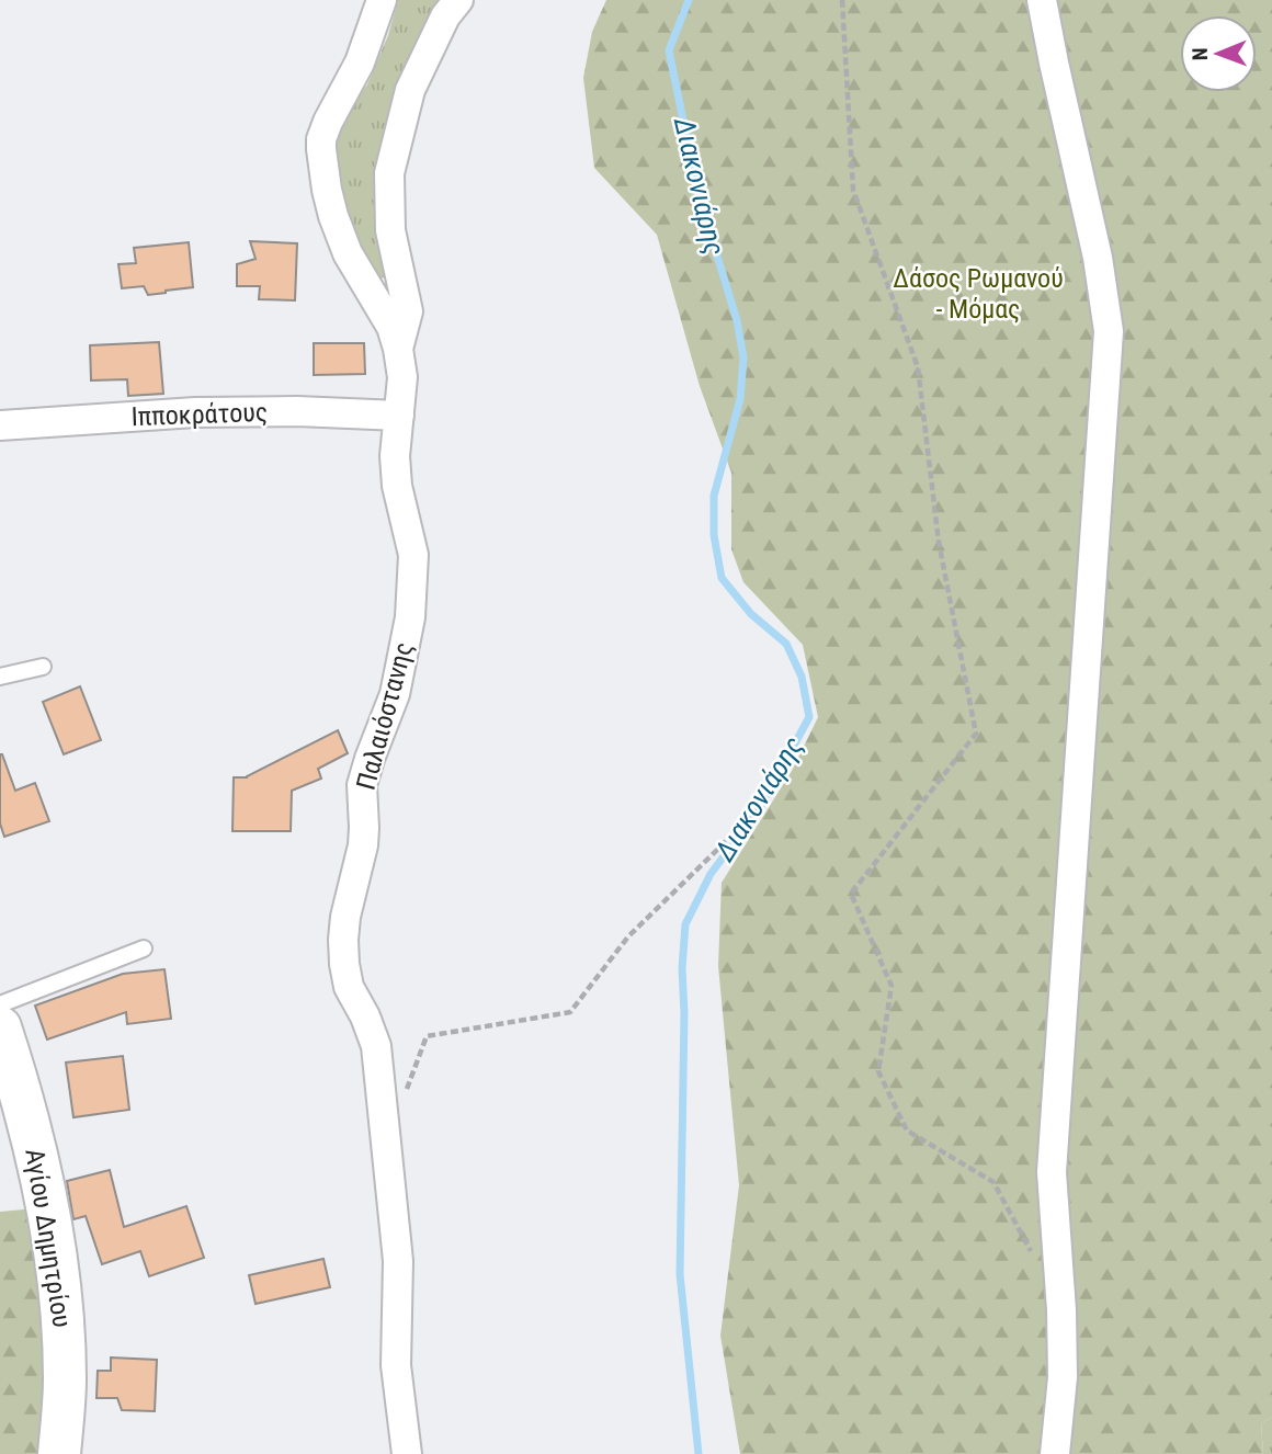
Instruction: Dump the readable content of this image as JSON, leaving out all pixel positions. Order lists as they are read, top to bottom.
{
  "streets": {
    "main road": ["Αγίου Δημητρίου"],
    "street": ["Ιπποκράτους", "Παλαιόστανης"]
  },
  "crossings": [
    ["Ιπποκράτους", "Παλαιόστανης"]
  ],
  "water": ["Διακονιάρης"],
  "parks": ["Δάσος Ρωμανού - Μόμας"],
  "north": "left"
}
